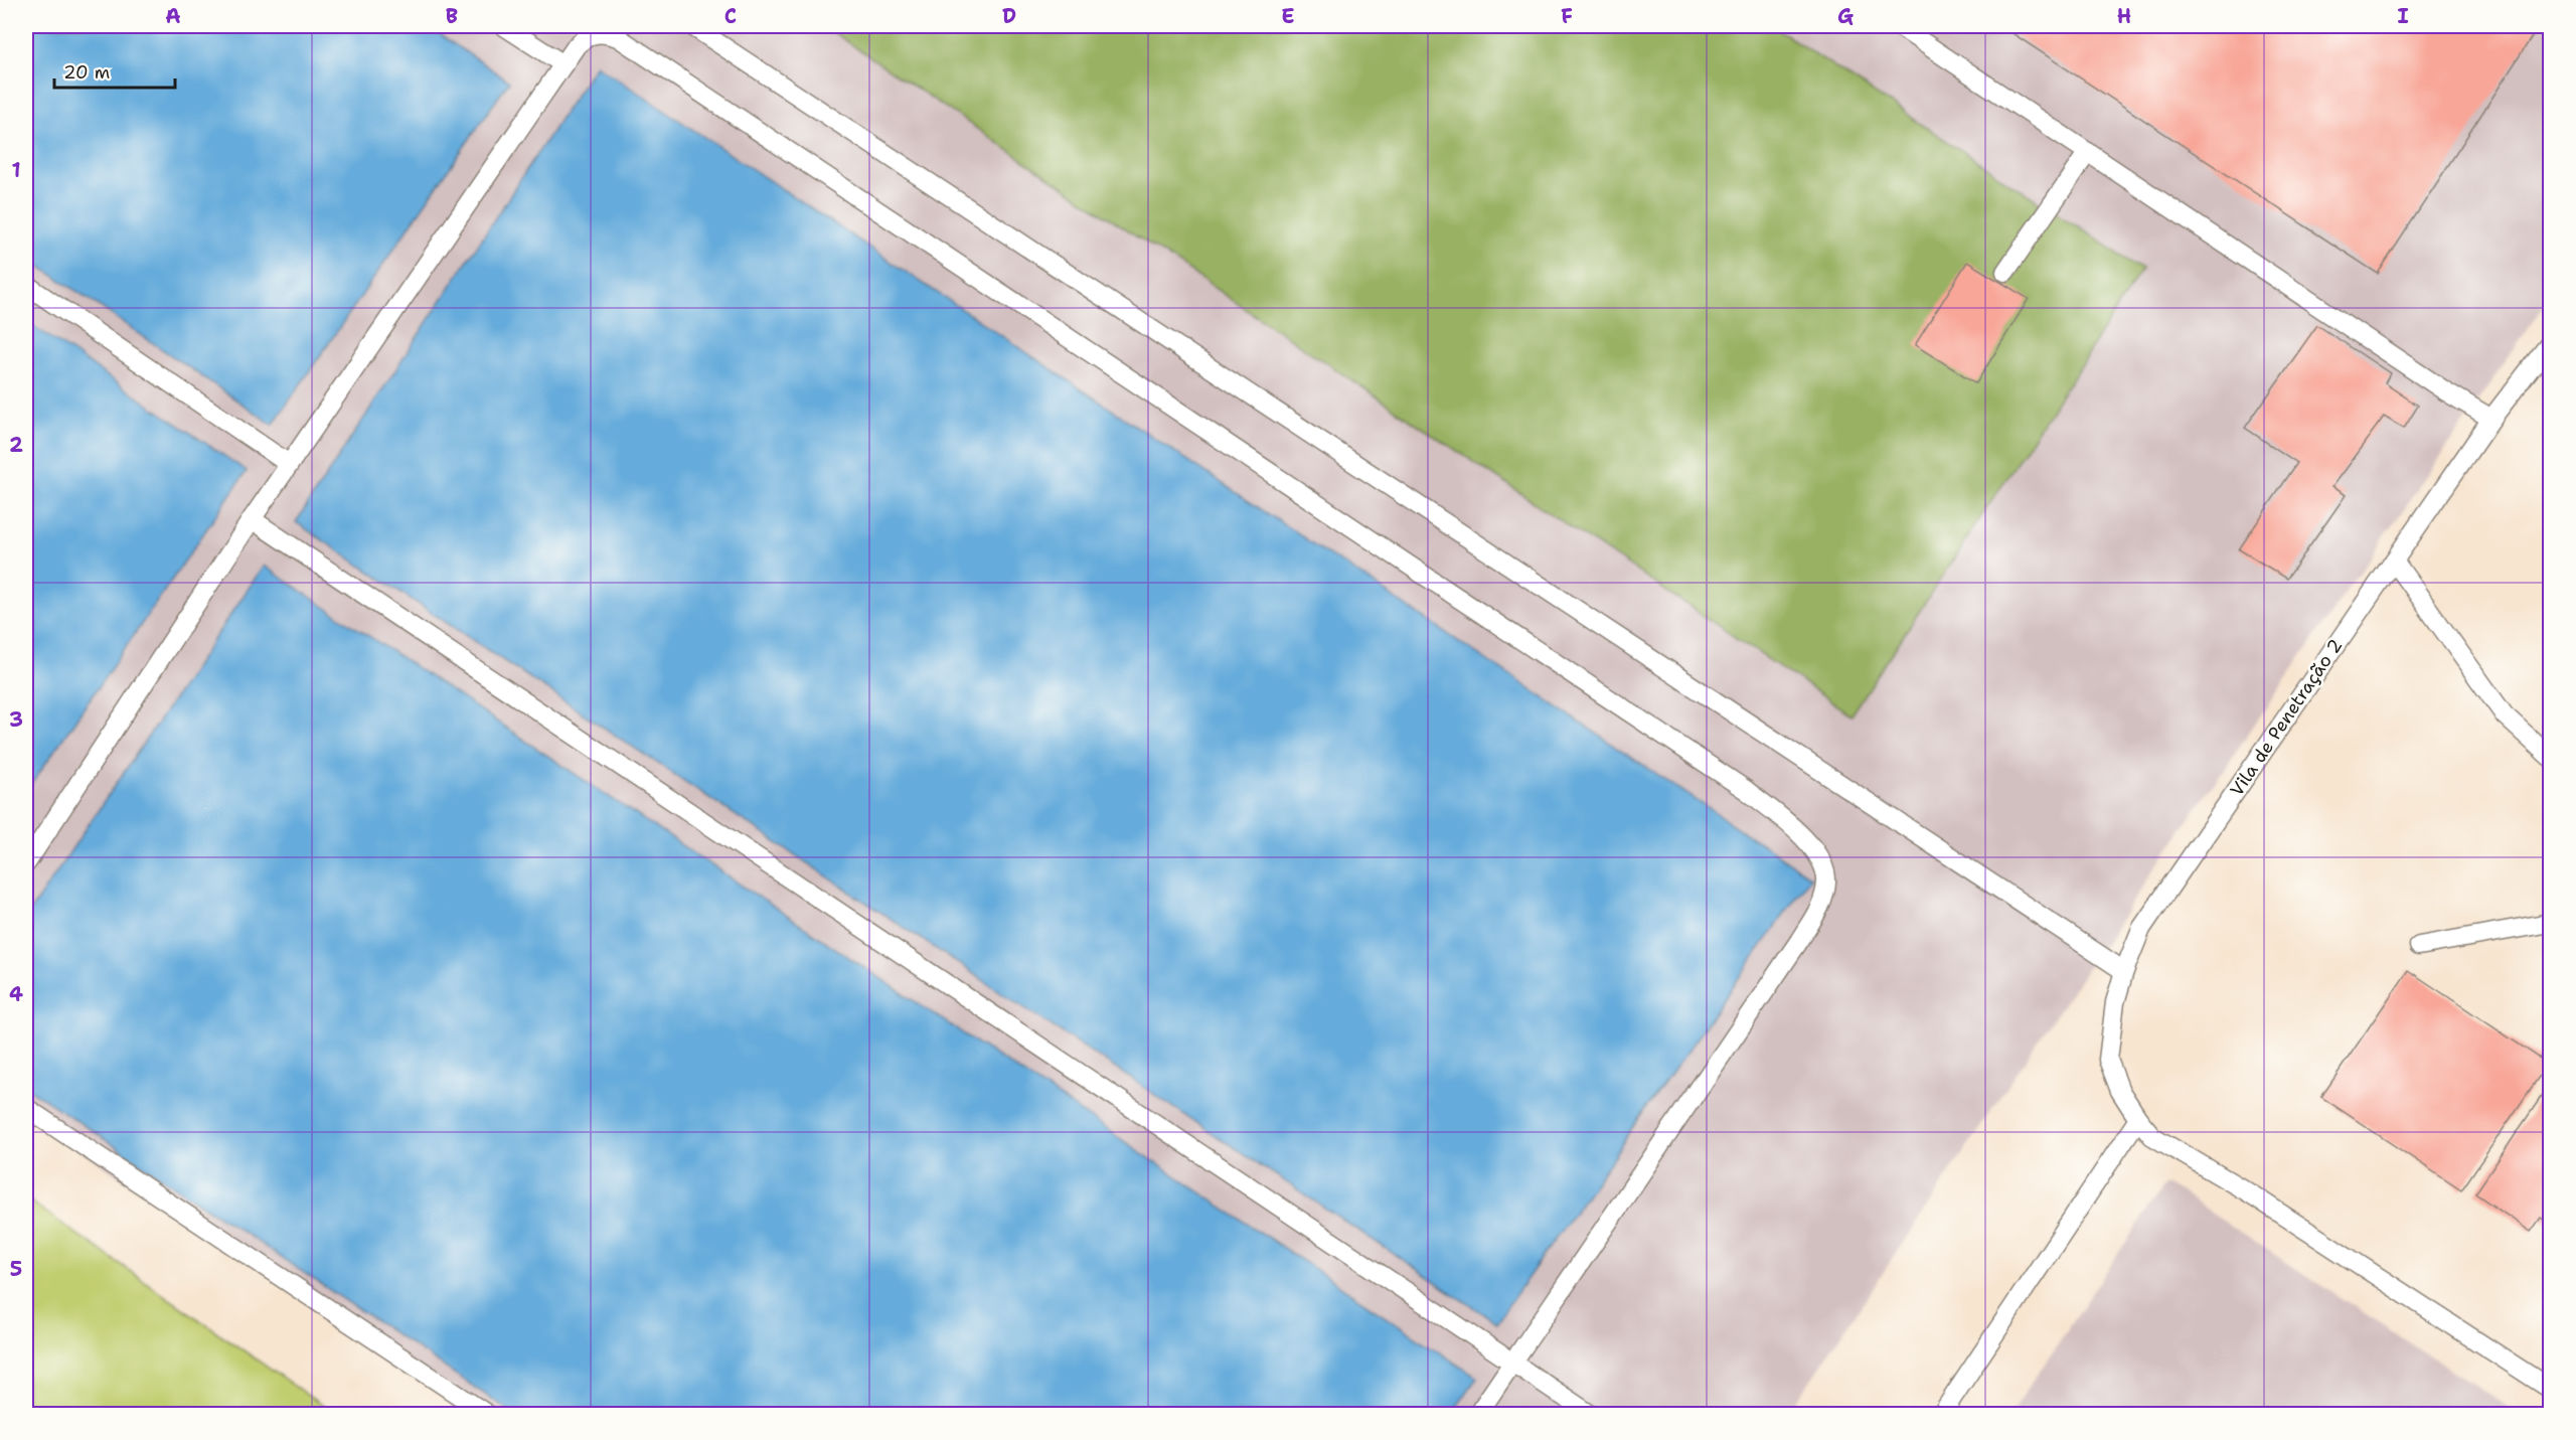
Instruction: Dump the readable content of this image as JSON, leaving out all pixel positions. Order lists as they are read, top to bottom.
{
  "streets": {
    "lane": ["Vila de Penetração 2"]
  },
  "scale_bar": "20 m",
  "grid": {
    "columns": [
      "A",
      "B",
      "C",
      "D",
      "E",
      "F",
      "G",
      "H",
      "I"
    ],
    "rows": [
      "1",
      "2",
      "3",
      "4",
      "5"
    ]
  }
}
